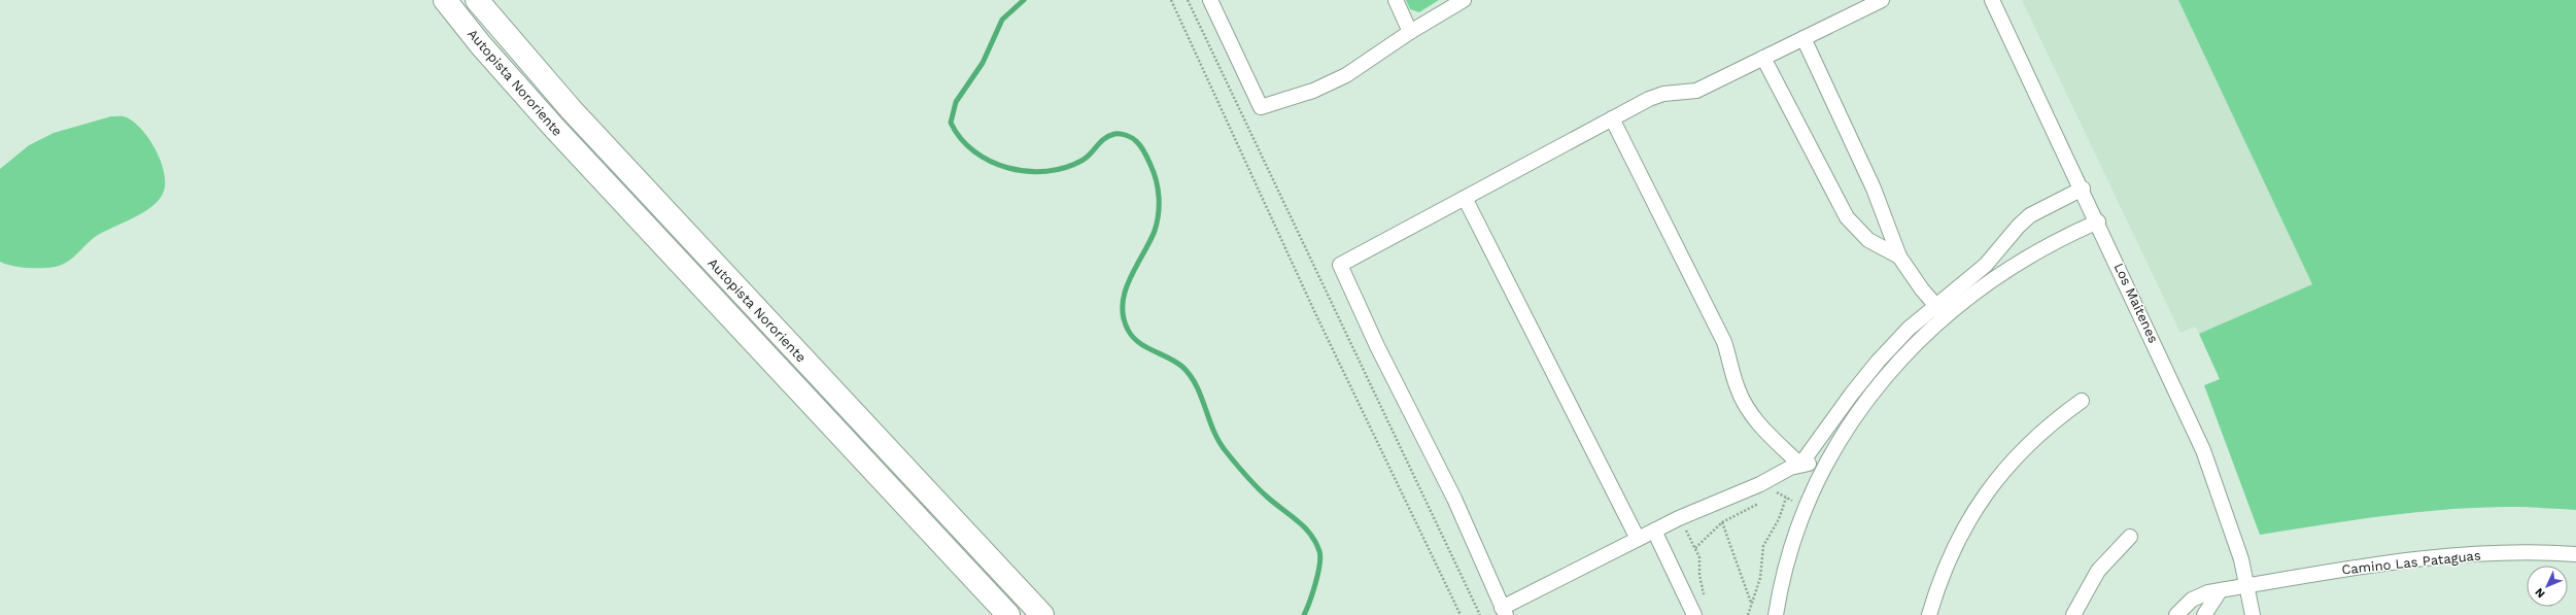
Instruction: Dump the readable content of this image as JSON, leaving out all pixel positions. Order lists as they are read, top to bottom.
{
  "streets": {
    "highway": ["Autopista Nororiente"],
    "street": ["Los Maitenes", "Camino Las Pataguas"]
  },
  "crossings": [
    ["Los Maitenes", "Camino Las Pataguas"]
  ],
  "north": "bottom left"
}
